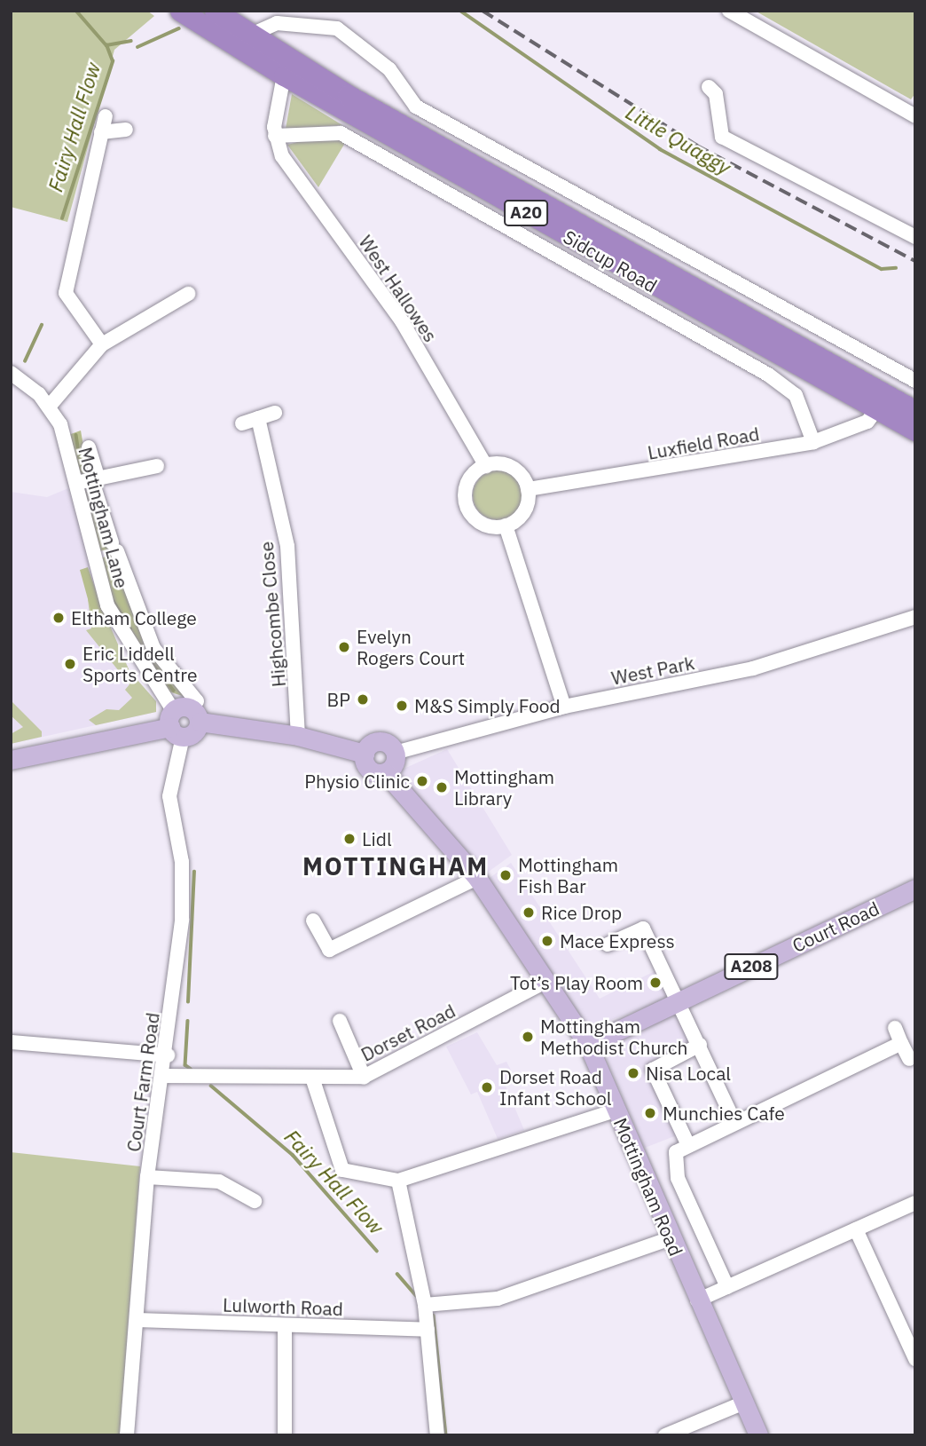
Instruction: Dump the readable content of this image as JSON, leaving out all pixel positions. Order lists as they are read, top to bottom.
{
  "streets": {
    "highway": ["A20", "Sidcup Road"],
    "main road": ["Court Road", "A208", "Mottingham Road"],
    "street": [
      "West Hallowes",
      "Luxfield Road",
      "Mottingham Lane",
      "Highcombe Close",
      "West Park",
      "Dorset Road",
      "Court Farm Road",
      "Lulworth Road"
    ]
  },
  "crossings": [
    ["Sidcup Road", "West Hallowes"],
    ["Sidcup Road", "Luxfield Road"],
    ["West Hallowes", "Luxfield Road"],
    ["Mottingham Lane", "Court Farm Road"],
    ["West Park", "Mottingham Road"],
    ["Court Road", "Mottingham Road"],
    ["Dorset Road", "Court Farm Road"],
    ["Dorset Road", "Mottingham Road"],
    ["Court Farm Road", "Lulworth Road"]
  ],
  "districts": ["MOTTINGHAM"],
  "water": ["Fairy Hall Flow", "Little Quaggy"],
  "places": [
    "Eltham College",
    "Evelyn Rogers Court",
    "Eric Liddell Sports Centre",
    "BP",
    "M&S Simply Food",
    "Physio Clinic",
    "Mottingham Library",
    "Lidl",
    "Mottingham Fish Bar",
    "Rice Drop",
    "Mace Express",
    "Tot’s Play Room",
    "Mottingham Methodist Church",
    "Nisa Local",
    "Dorset Road Infant School",
    "Munchies Cafe"
  ]
}
